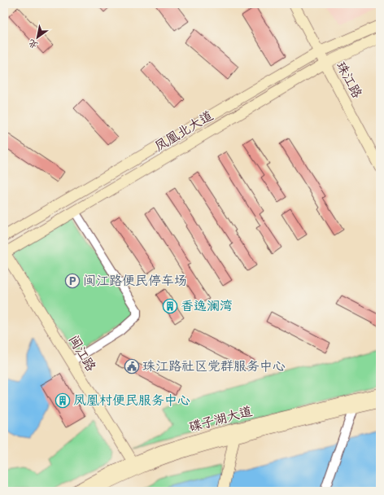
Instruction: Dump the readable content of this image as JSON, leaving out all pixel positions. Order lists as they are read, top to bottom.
{
  "streets": {
    "main road": [
      "珠江路",
      "凤凰北大道",
      "闽江路",
      "碟子湖大道"
    ]
  },
  "crossings": [
    ["珠江路", "凤凰北大道"],
    ["凤凰北大道", "闽江路"],
    ["闽江路", "碟子湖大道"]
  ],
  "places": {
    "parking": ["闽江路便民停车场"],
    "building": ["香逸澜湾", "凤凰村便民服务中心"],
    "public building": ["珠江路社区党群服务中心"]
  },
  "north": "bottom left"
}
